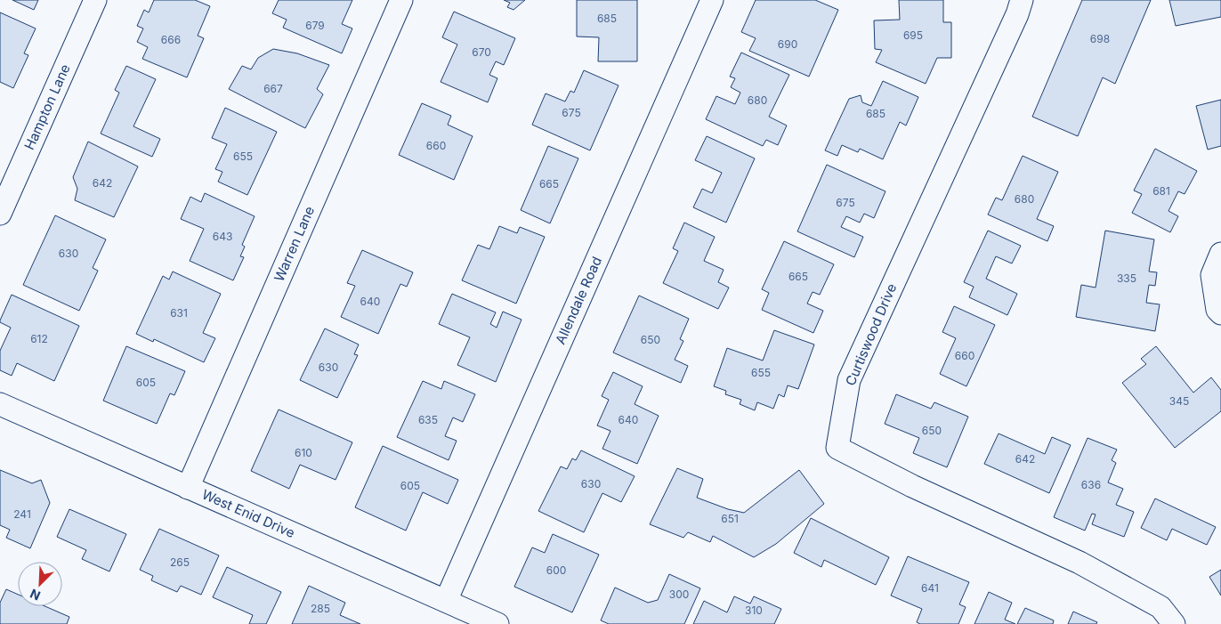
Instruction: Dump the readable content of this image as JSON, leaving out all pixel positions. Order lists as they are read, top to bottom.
{
  "streets": {
    "street": [
      "Hampton Lane",
      "Warren Lane",
      "Allendale Road",
      "Curtiswood Drive",
      "West Enid Drive"
    ]
  },
  "crossings": [
    ["Warren Lane", "West Enid Drive"],
    ["Allendale Road", "West Enid Drive"]
  ],
  "house_numbers": [
    "685",
    "679",
    "695",
    "698",
    "666",
    "690",
    "670",
    "667",
    "680",
    "675",
    "685",
    "660",
    "655",
    "642",
    "665",
    "681",
    "680",
    "675",
    "643",
    "630",
    "665",
    "335",
    "640",
    "631",
    "612",
    "650",
    "660",
    "630",
    "655",
    "605",
    "345",
    "635",
    "640",
    "650",
    "610",
    "642",
    "630",
    "636",
    "605",
    "241",
    "651",
    "265",
    "600",
    "641",
    "300",
    "285",
    "310"
  ],
  "north": "bottom left"
}
